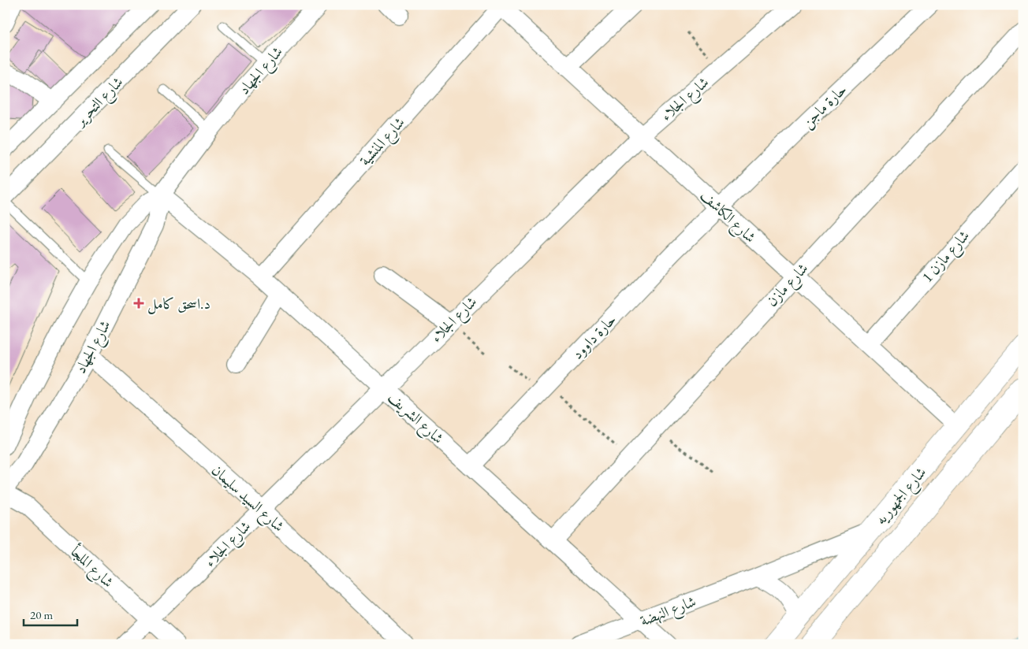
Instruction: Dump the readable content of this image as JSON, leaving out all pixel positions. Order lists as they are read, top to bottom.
{
  "streets": {
    "street": [
      "شارع الجهاد",
      "شارع الجلاء",
      "شارع التحرير",
      "حارة ماجن",
      "شارع المنشية",
      "شارع الكاشف",
      "شارع مازن 1",
      "شارع مازن",
      "حارة داوود",
      "شارع الشريف",
      "شارع الجمهوريه",
      "شارع السيد سليمان",
      "شارع الملجأ",
      "شارع النهضة"
    ]
  },
  "crossings": [
    ["شارع الجهاد", "شارع الشريف"],
    ["شارع الجهاد", "شارع السيد سليمان"],
    ["شارع الجلاء", "شارع الكاشف"],
    ["شارع الجلاء", "شارع الشريف"],
    ["شارع الجلاء", "شارع السيد سليمان"],
    ["شارع الجلاء", "شارع الملجأ"],
    ["حارة ماجن", "شارع الكاشف"],
    ["حارة ماجن", "حارة داوود"],
    ["شارع المنشية", "شارع الكاشف"],
    ["شارع المنشية", "شارع الشريف"],
    ["شارع الكاشف", "شارع مازن 1"],
    ["شارع الكاشف", "شارع مازن"],
    ["شارع الكاشف", "حارة داوود"],
    ["شارع الكاشف", "شارع الجمهوريه"],
    ["شارع مازن", "شارع الشريف"],
    ["حارة داوود", "شارع الشريف"],
    ["شارع الشريف", "شارع النهضة"],
    ["شارع الجمهوريه", "شارع النهضة"]
  ],
  "places": {
    "health": ["د.اسحق كامل"]
  },
  "scale_bar": "20 m"
}
